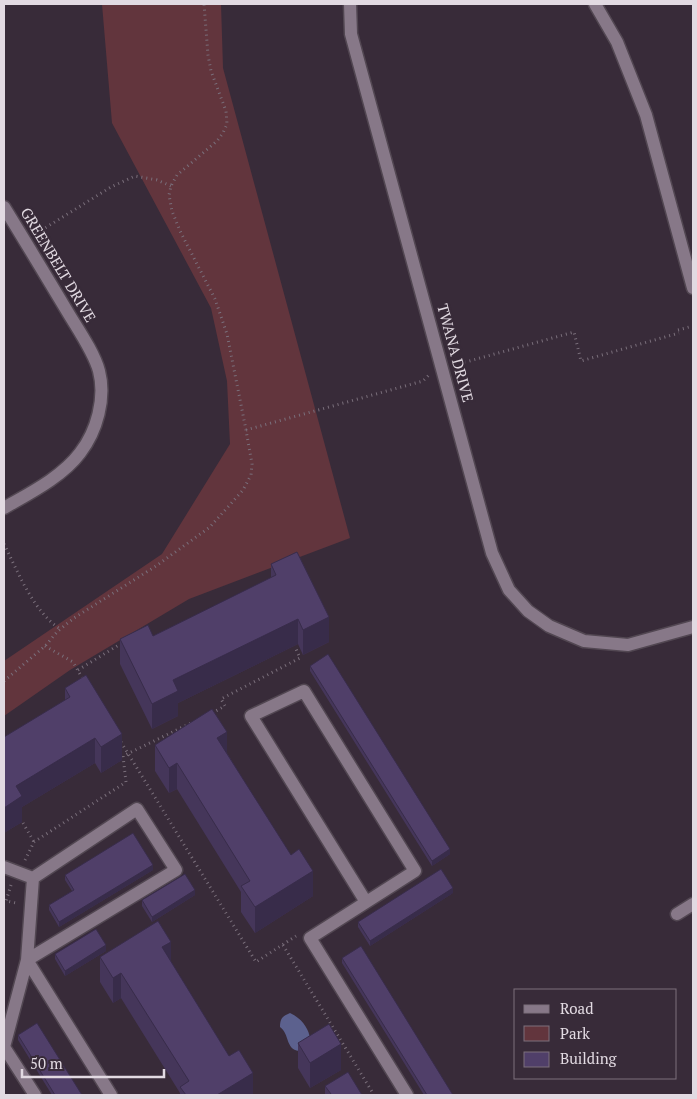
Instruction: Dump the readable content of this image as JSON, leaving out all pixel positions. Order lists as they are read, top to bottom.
{
  "streets": {
    "street": ["GREENBELT DRIVE", "TWANA DRIVE"]
  },
  "legend": ["Road", "Park", "Building"],
  "scale_bar": "50 m"
}
